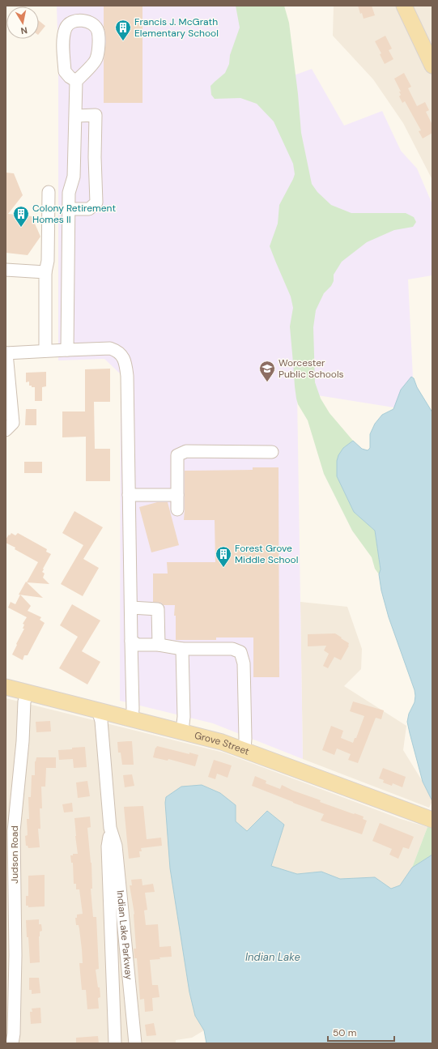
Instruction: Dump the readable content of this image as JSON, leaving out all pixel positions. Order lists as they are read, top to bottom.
{
  "streets": {
    "main road": ["Grove Street"],
    "street": ["Judson Road", "Indian Lake Parkway"]
  },
  "crossings": [
    ["Grove Street", "Judson Road"],
    ["Grove Street", "Indian Lake Parkway"]
  ],
  "water": ["Indian Lake"],
  "places": {
    "building": ["Francis J. McGrath Elementary School", "Colony Retirement Homes II", "Forest Grove Middle School"],
    "school or university": ["Worcester Public Schools"]
  },
  "scale_bar": "50 m",
  "north": "bottom"
}
